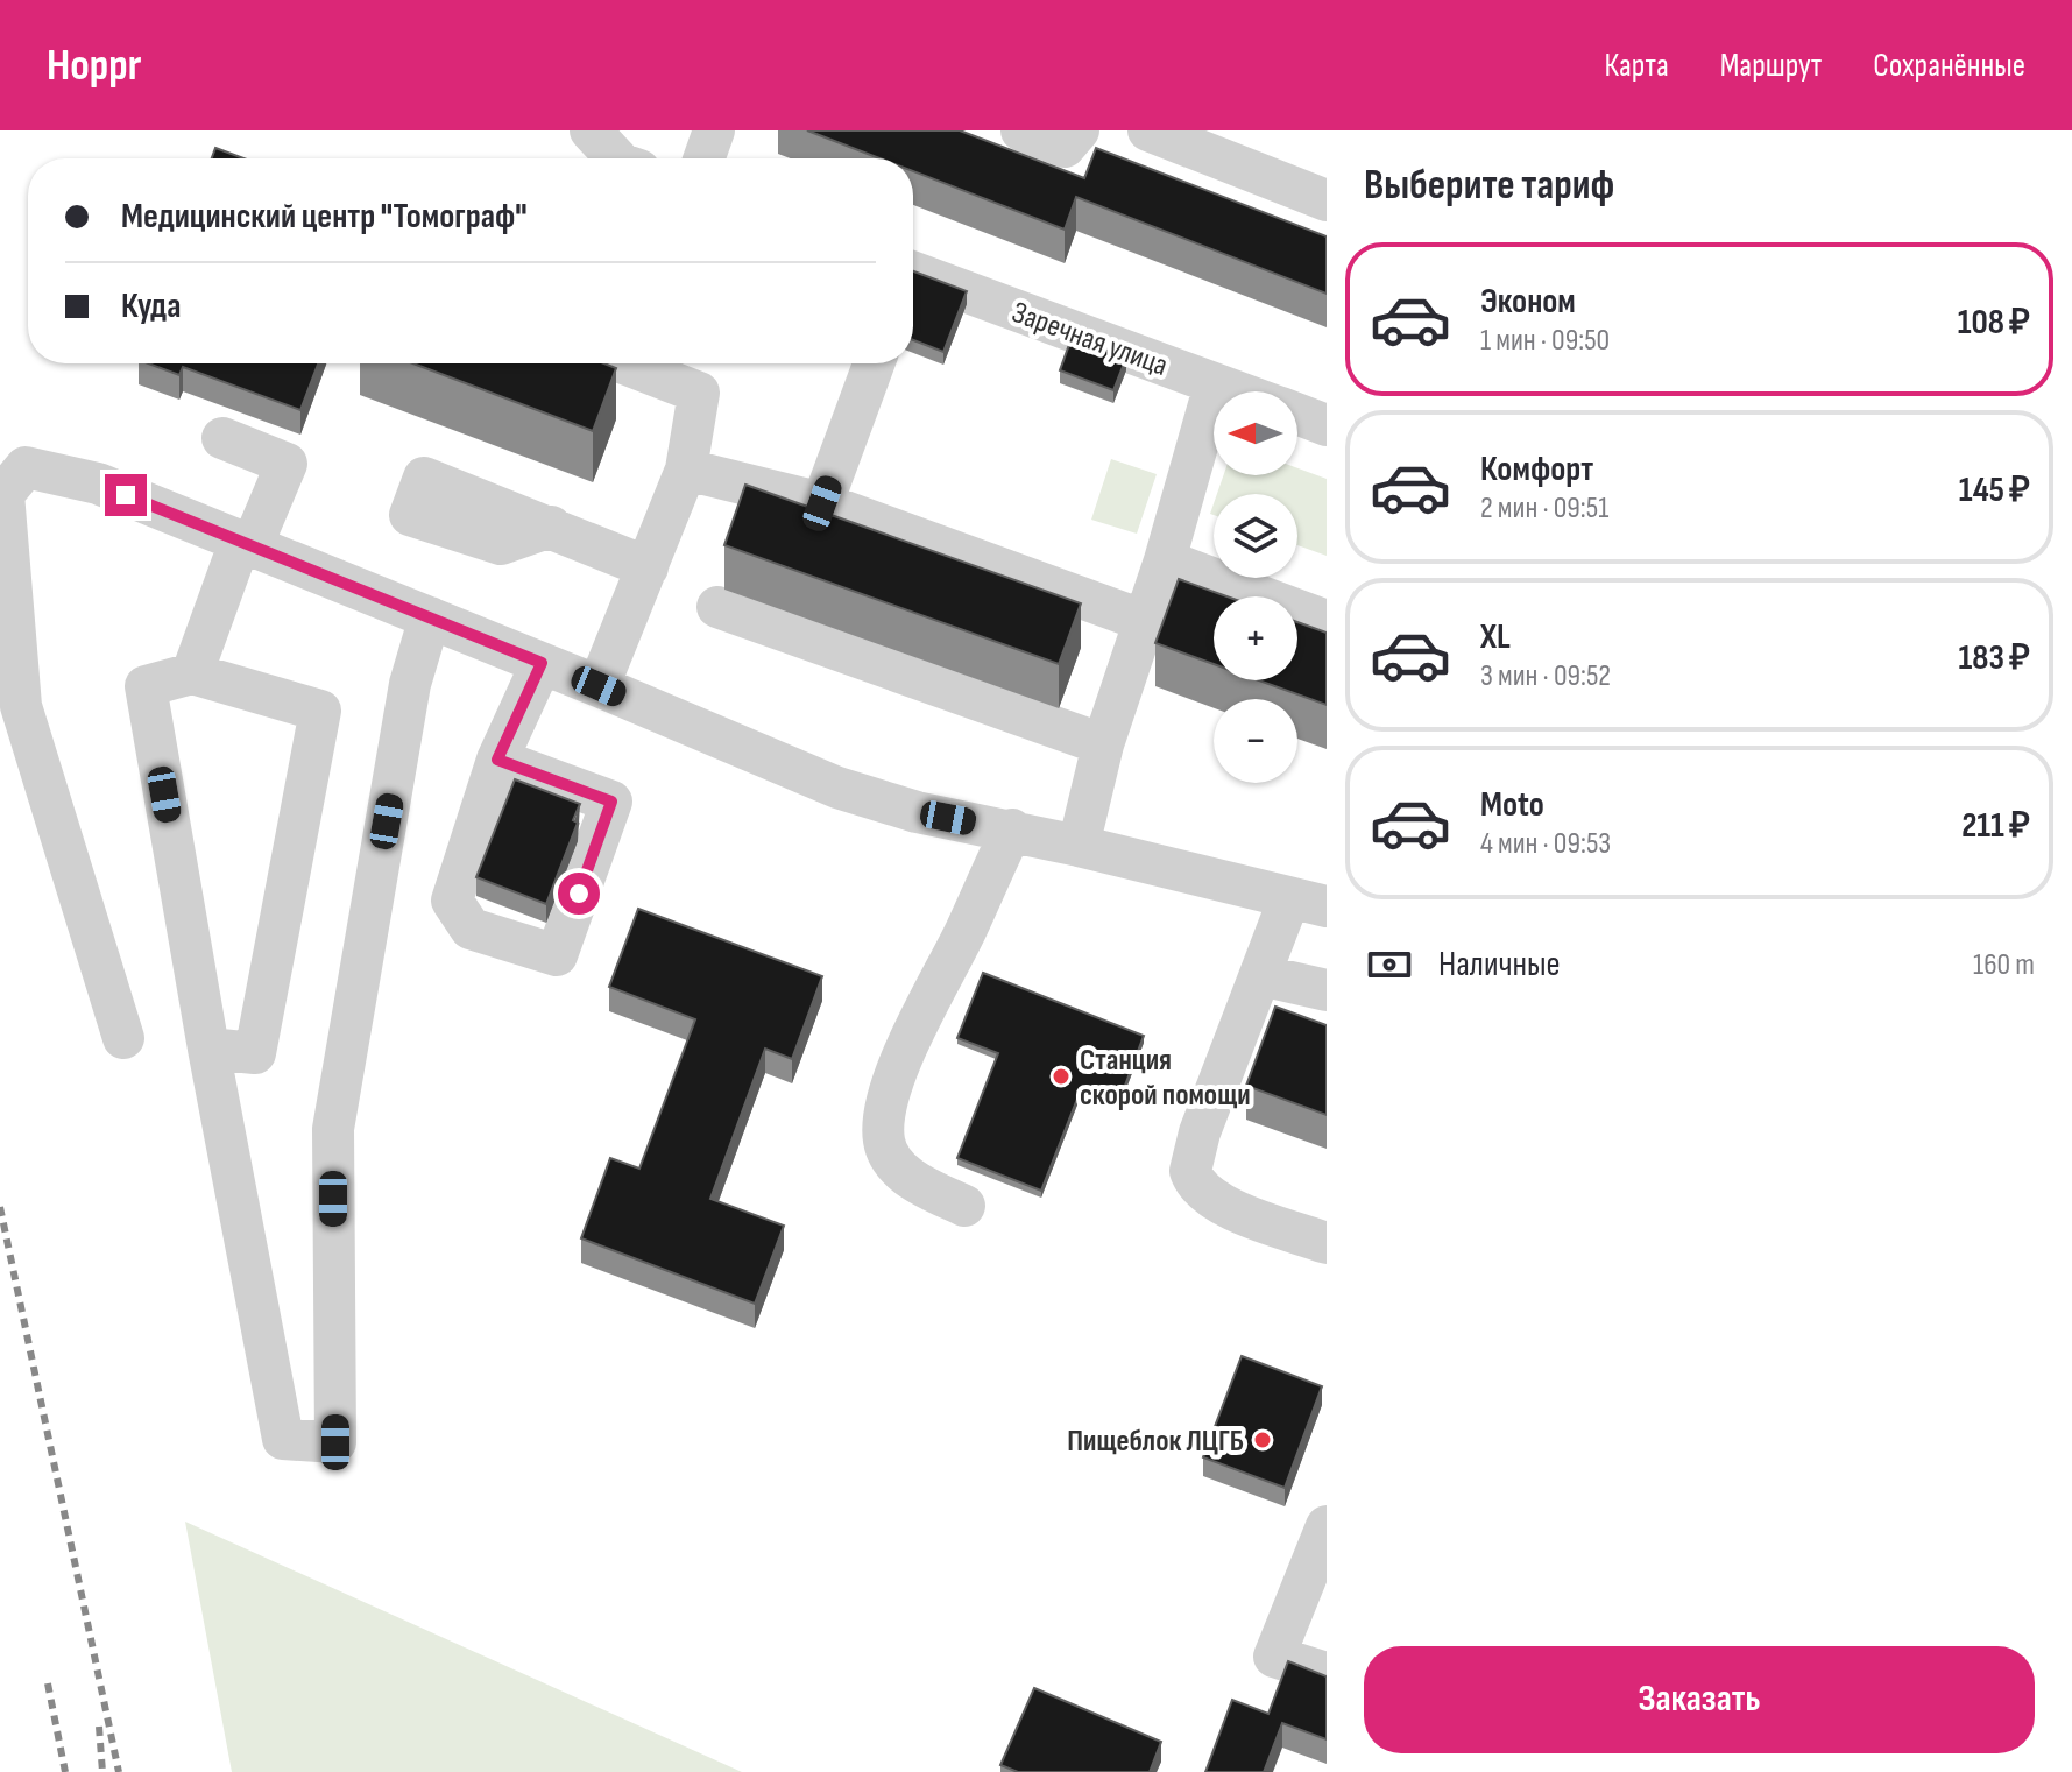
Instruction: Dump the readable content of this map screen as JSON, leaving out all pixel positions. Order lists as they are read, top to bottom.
{
  "streets": {
    "street": ["Заречная улица"]
  },
  "places": ["Станция скорой помощи", "Пищеблок ЛЦГБ"],
  "north": "left",
  "page": {
    "header": "Hoppr",
    "nav": ["Карта", "Маршрут", "Сохранённые"],
    "heading": "Выберите тариф",
    "banner": ["Медицинский центр \"Томограф\"", "Куда"],
    "list": [
      {
        "name": "Эконом",
        "note": "1 мин · 09:50",
        "value": "108 ₽"
      },
      {
        "name": "Комфорт",
        "note": "2 мин · 09:51",
        "value": "145 ₽"
      },
      {
        "name": "XL",
        "note": "3 мин · 09:52",
        "value": "183 ₽"
      },
      {
        "name": "Moto",
        "note": "4 мин · 09:53",
        "value": "211 ₽"
      }
    ],
    "map_buttons": ["+", "−"],
    "pay": ["Наличные", "160 m"],
    "buttons": "Заказать"
  }
}
